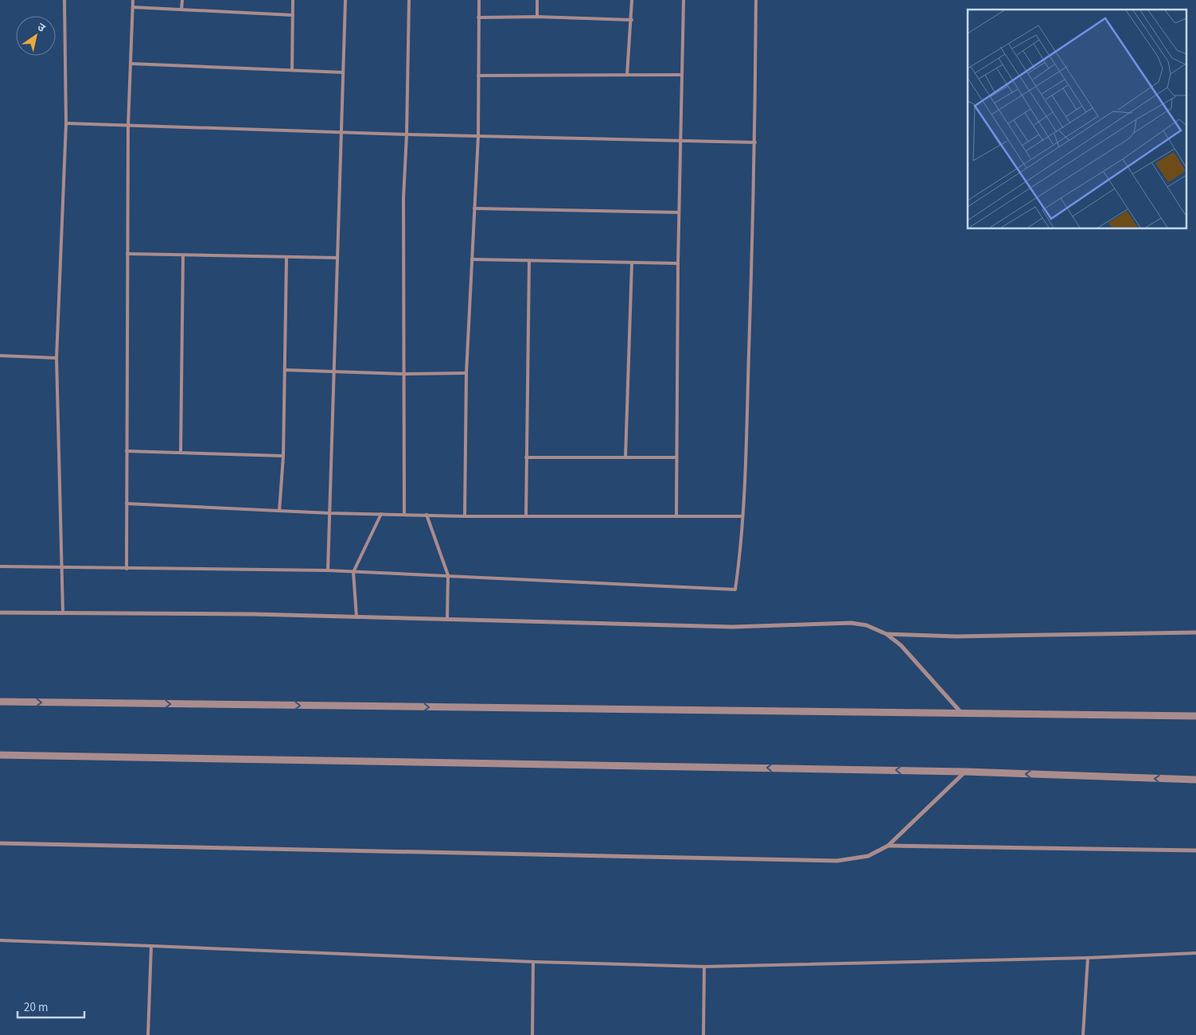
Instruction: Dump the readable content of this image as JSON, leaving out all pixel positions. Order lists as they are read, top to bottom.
{
  "scale_bar": "20 m",
  "north": "top right"
}
